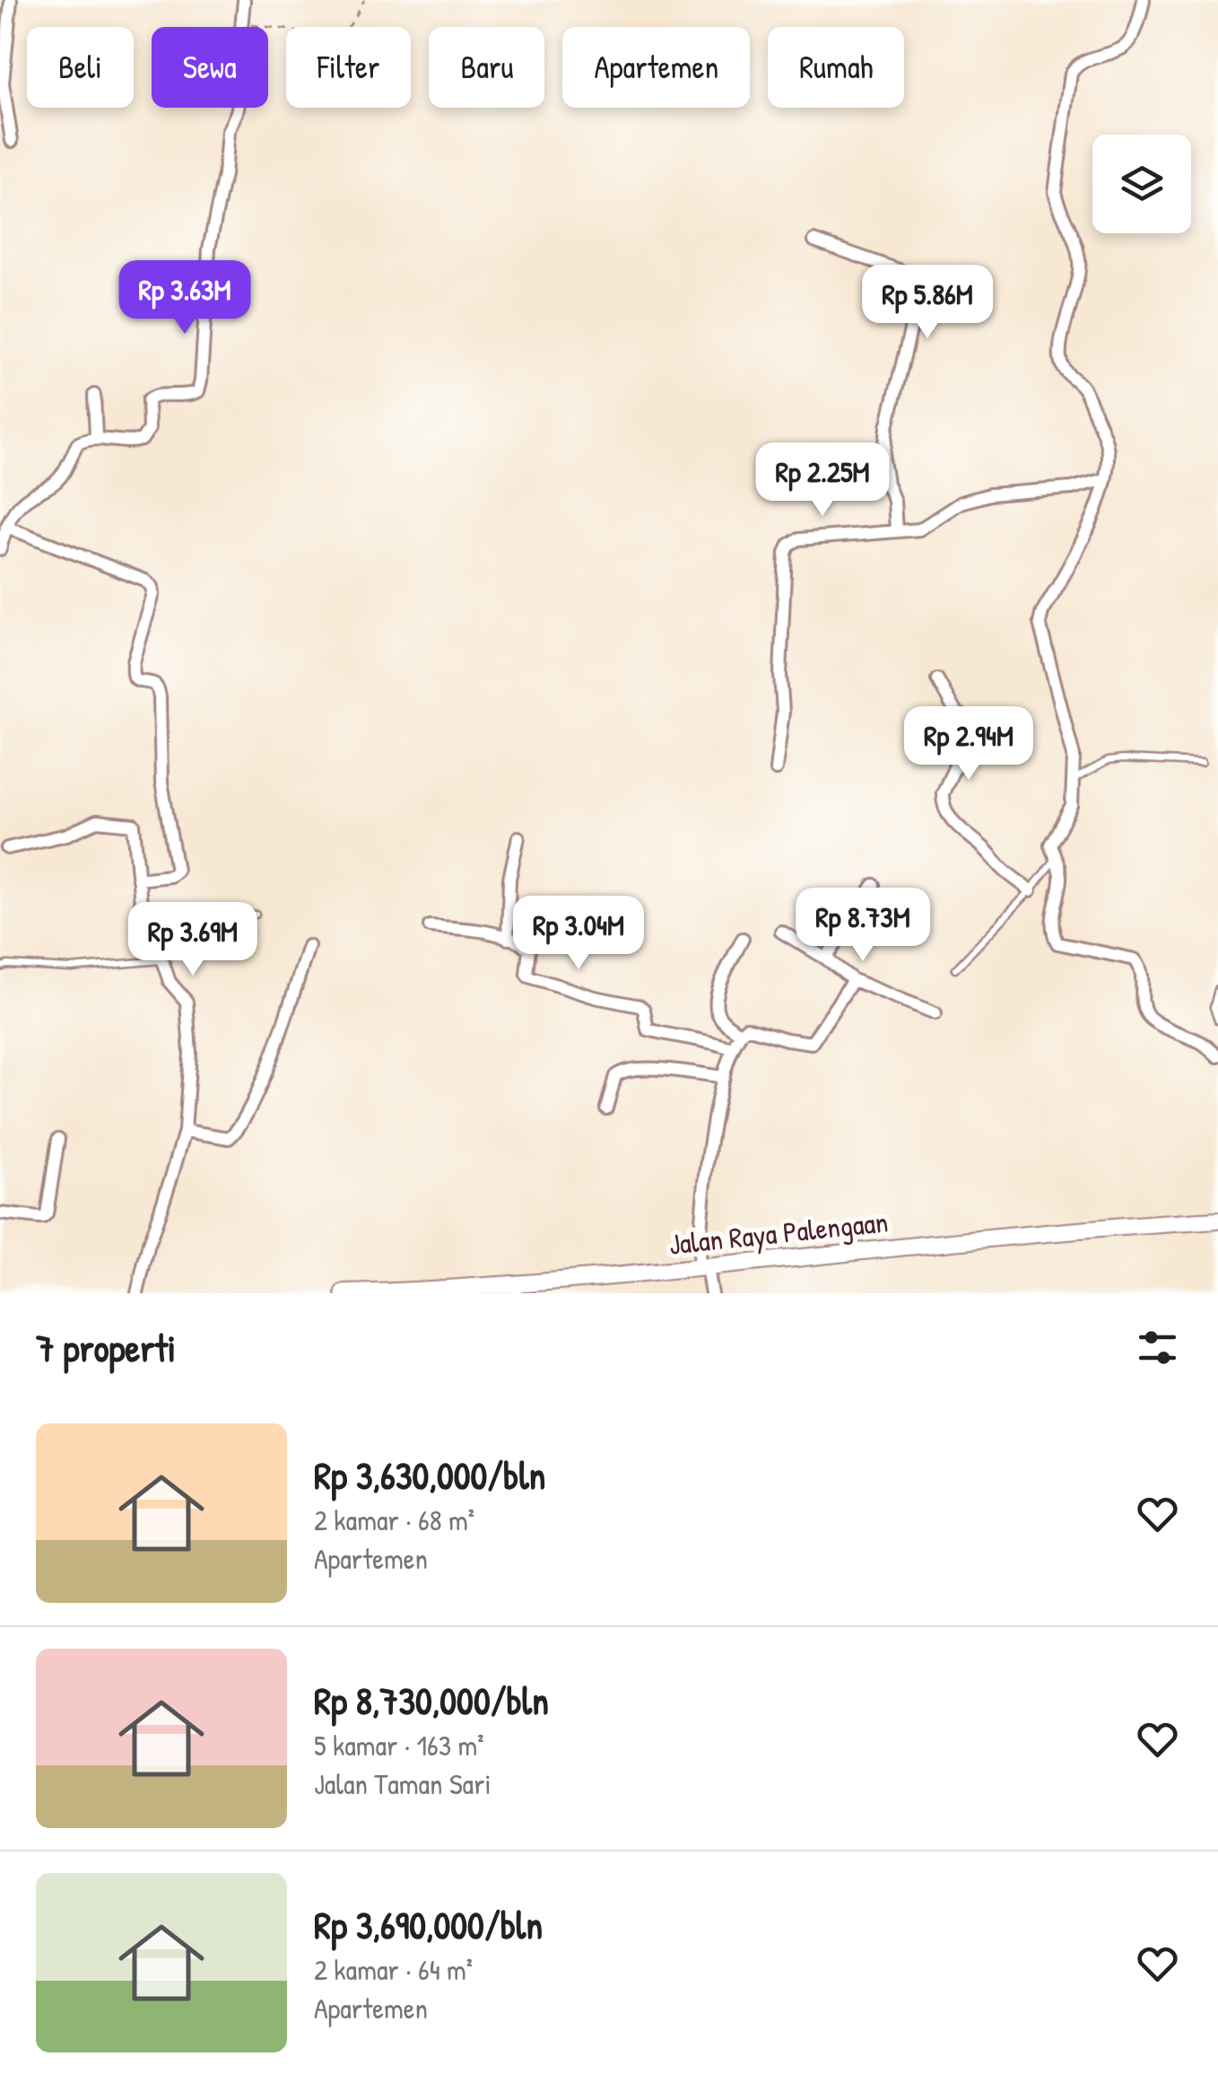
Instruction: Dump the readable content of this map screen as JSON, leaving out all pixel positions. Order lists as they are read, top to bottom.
{
  "streets": {
    "street": ["Jalan Raya Palengaan"]
  },
  "page": {
    "chip": [
      "Beli",
      "Sewa",
      "Filter",
      "Baru",
      "Apartemen",
      "Rumah"
    ],
    "price": [
      "Rp 3.63M",
      "Rp 5.86M",
      "Rp 2.25M",
      "Rp 2.94M",
      "Rp 8.73M",
      "Rp 3.04M",
      "Rp 3.69M"
    ],
    "heading": "7 properti",
    "list": [
      {
        "name": "Rp 3,630,000/bln",
        "note": "2 kamar · 68 m² · Apartemen"
      },
      {
        "name": "Rp 8,730,000/bln",
        "note": "5 kamar · 163 m² · Jalan Taman Sari"
      },
      {
        "name": "Rp 3,690,000/bln",
        "note": "2 kamar · 64 m² · Apartemen"
      }
    ]
  }
}
